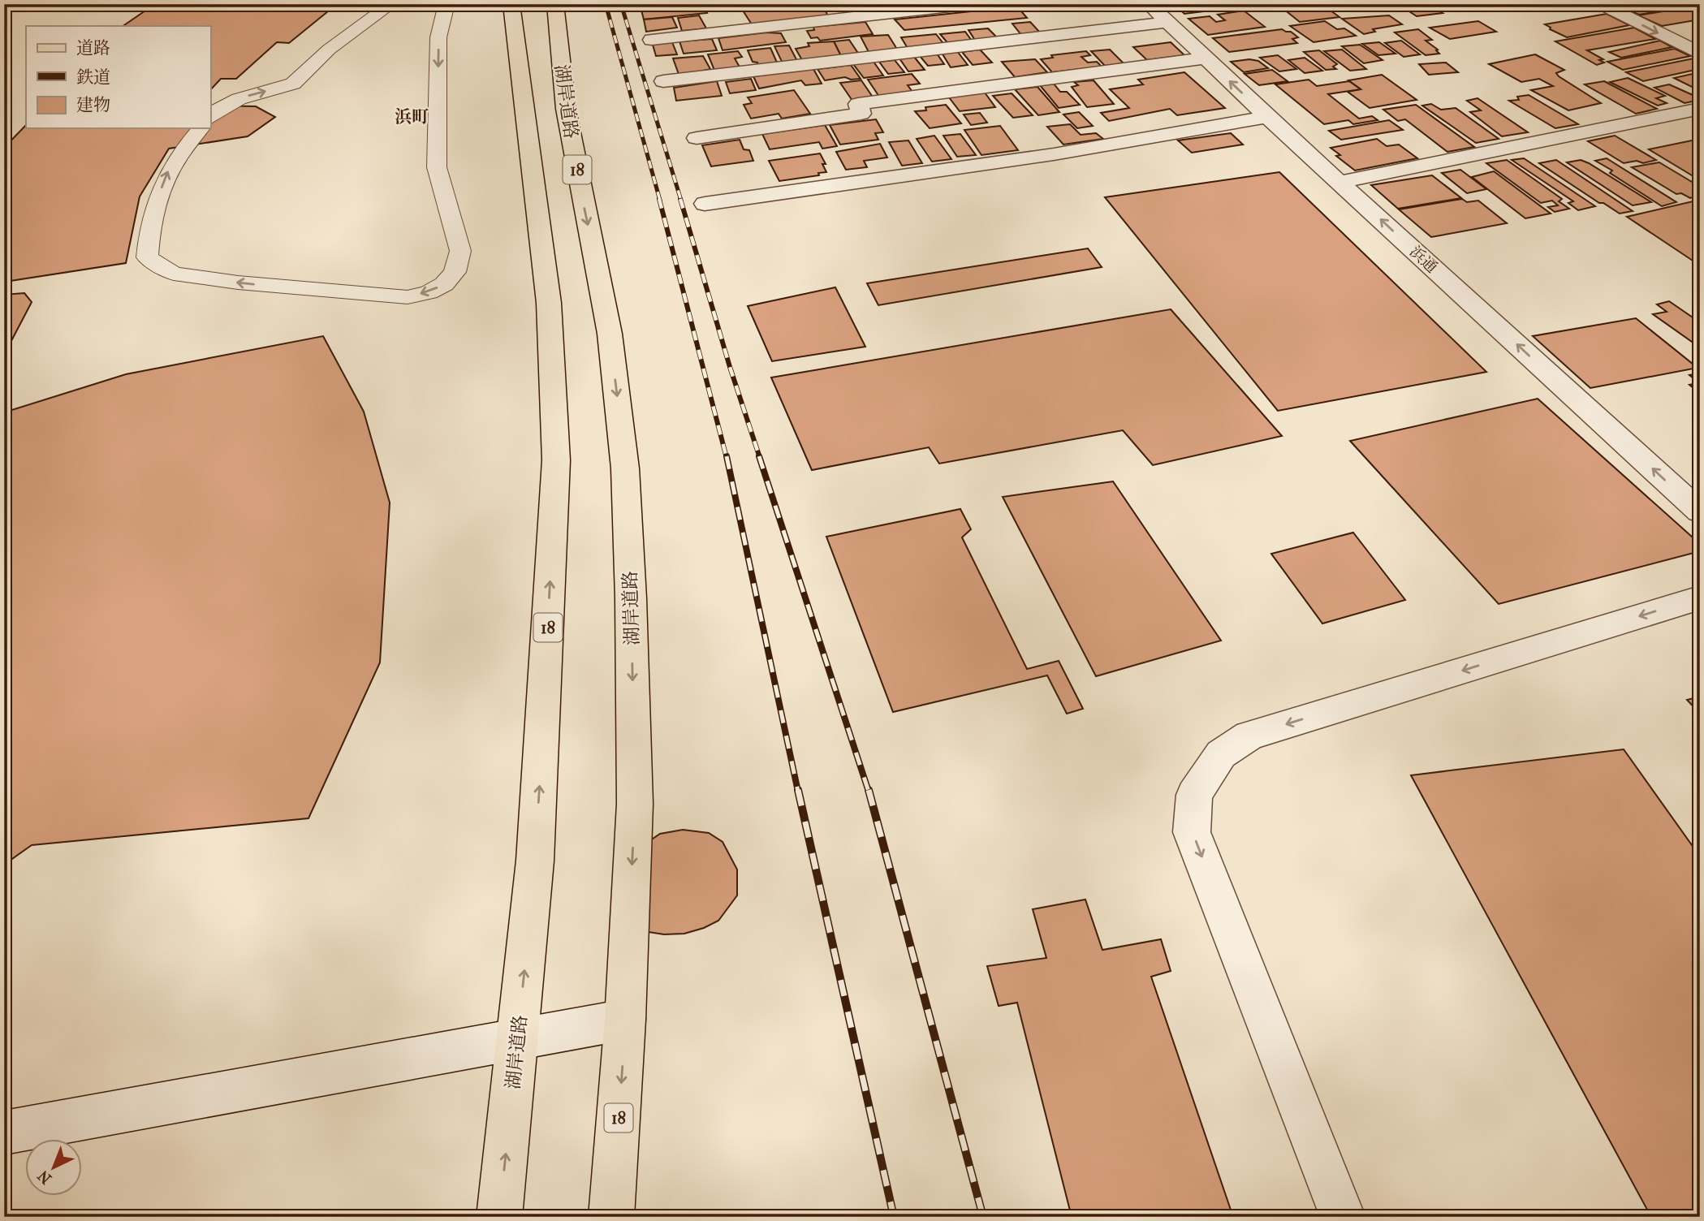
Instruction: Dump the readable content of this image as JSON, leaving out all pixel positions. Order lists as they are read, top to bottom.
{
  "streets": {
    "main road": ["湖岸道路", "18"],
    "street": ["浜通"]
  },
  "one_way": ["浜通"],
  "districts": ["浜町"],
  "legend": ["道路", "鉄道", "建物"],
  "north": "bottom left"
}
